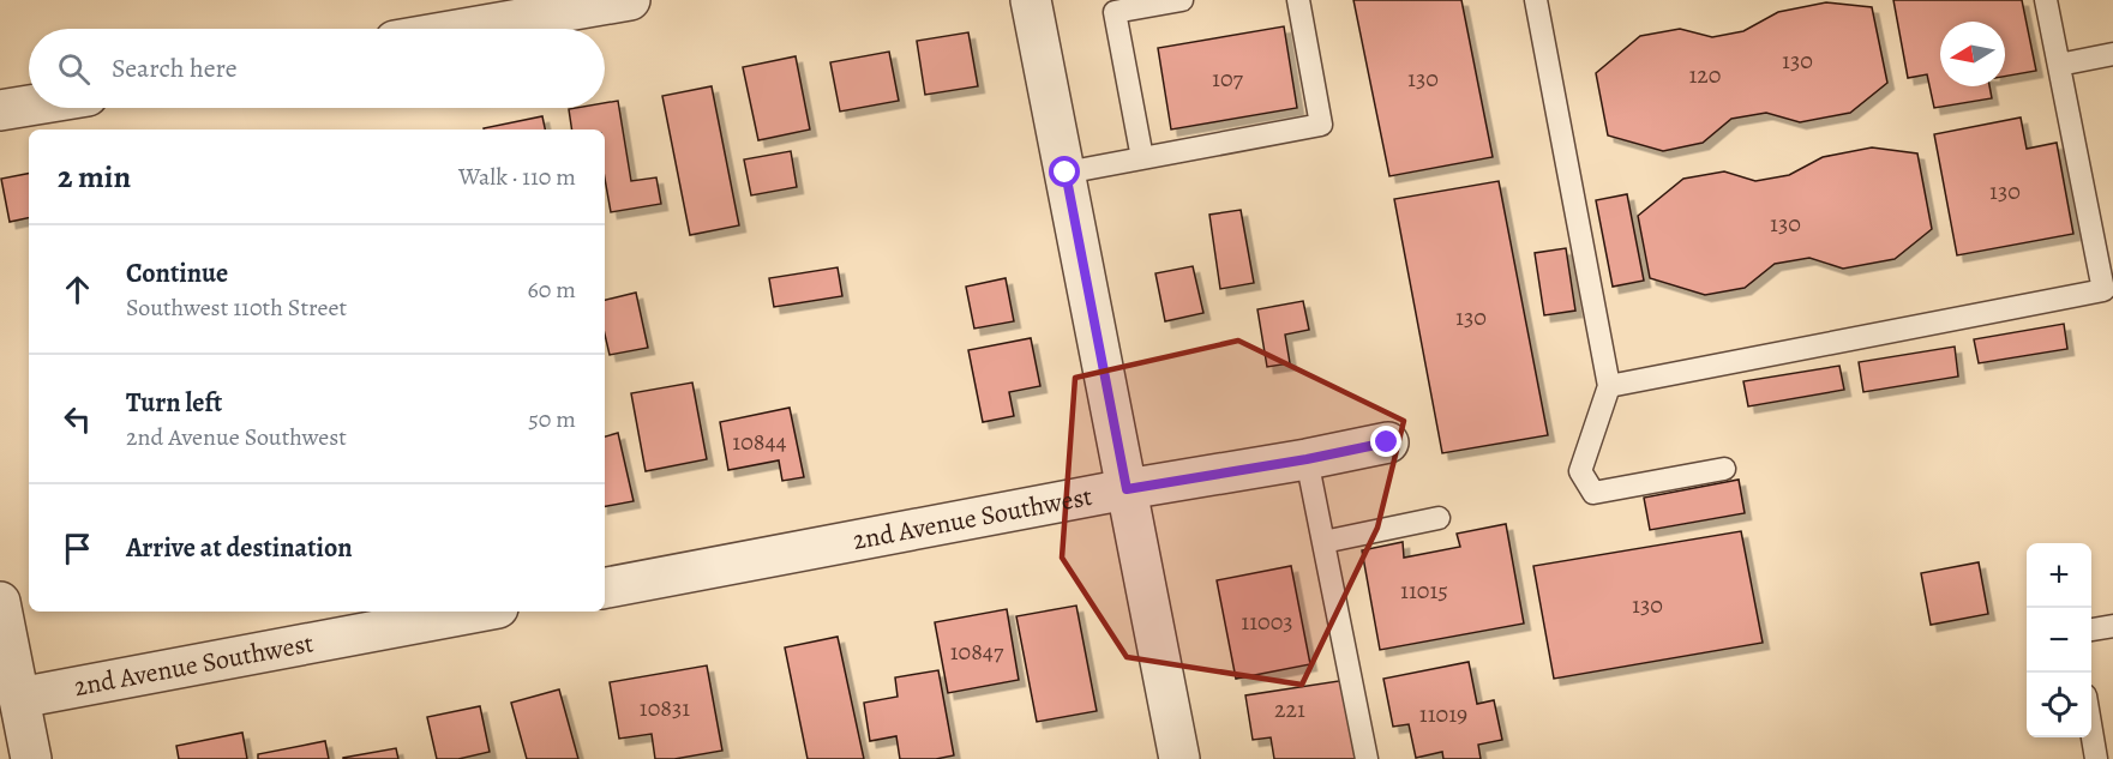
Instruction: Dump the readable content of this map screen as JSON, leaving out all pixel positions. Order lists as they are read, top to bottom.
{
  "streets": {
    "street": ["2nd Avenue Southwest"]
  },
  "house_numbers": [
    "130",
    "120",
    "107",
    "130",
    "130",
    "130",
    "130",
    "10844",
    "11015",
    "130",
    "11003",
    "10847",
    "10831",
    "221",
    "11019"
  ],
  "north": "left",
  "page": {
    "search": "Search here",
    "heading": ["2 min", "Walk · 110 m"],
    "list": [
      ["Continue", "Southwest 110th Street", "60 m"],
      ["Turn left", "2nd Avenue Southwest", "50 m"],
      "Arrive at destination"
    ],
    "map_buttons": ["+", "−"]
  }
}
